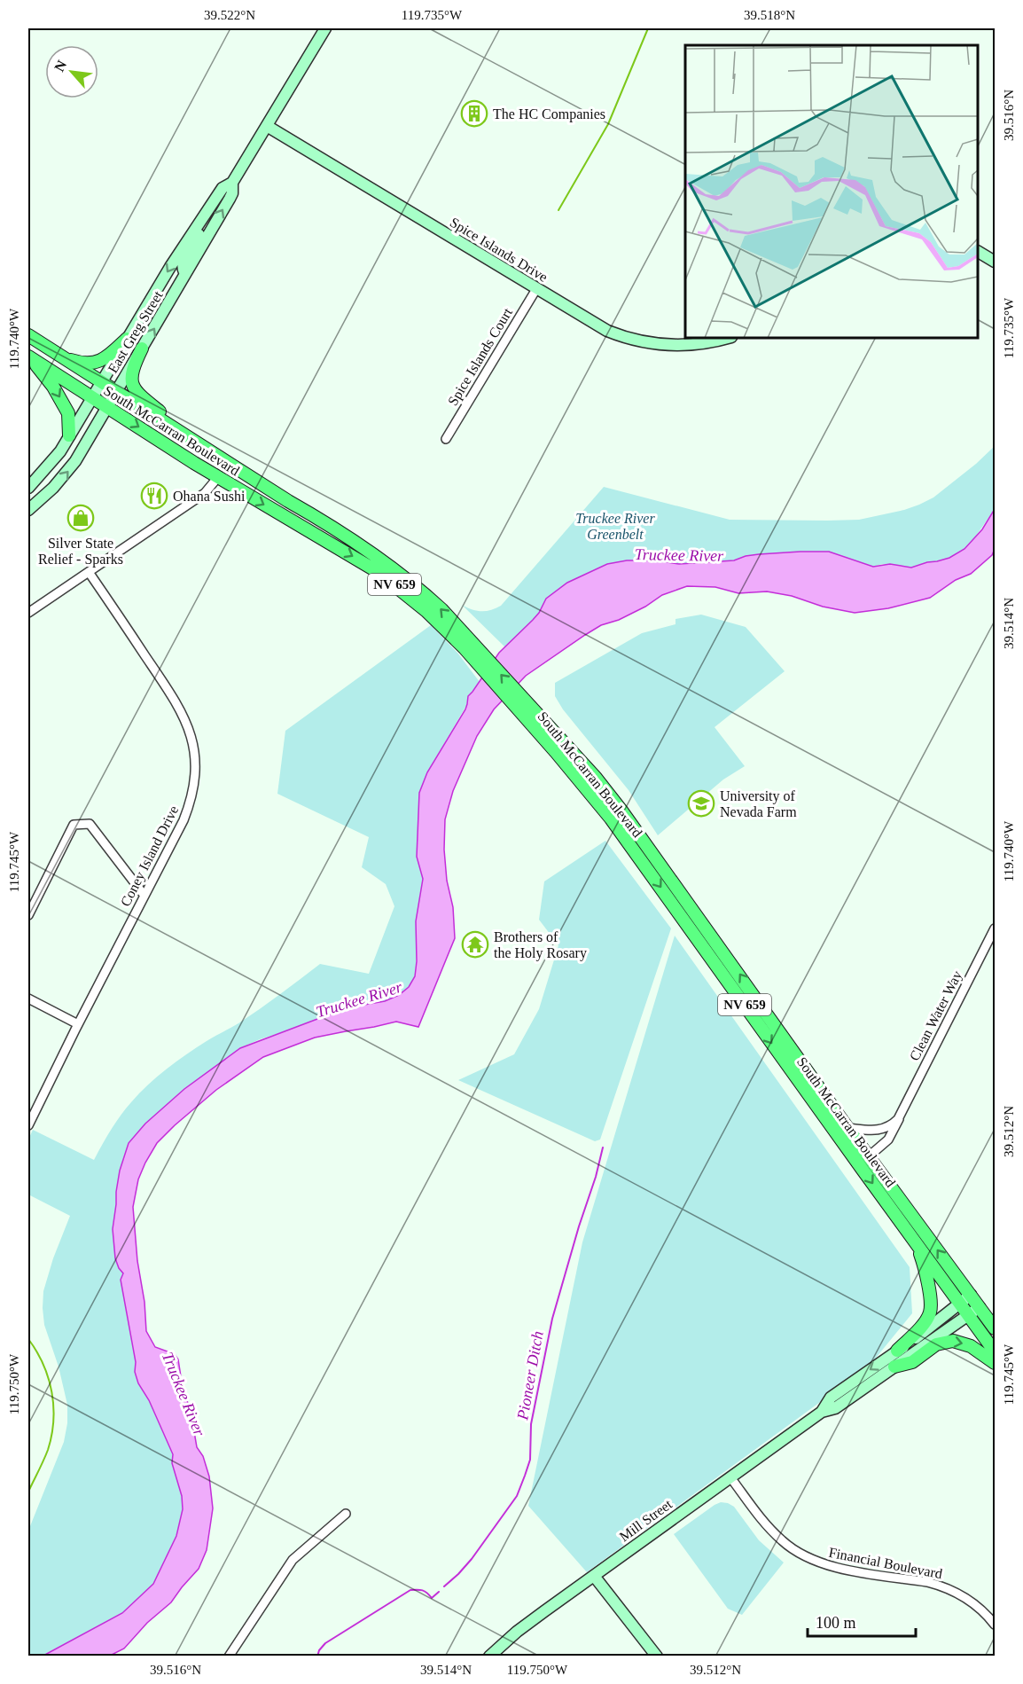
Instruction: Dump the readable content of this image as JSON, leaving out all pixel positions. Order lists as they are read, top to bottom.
{
  "streets": {
    "main road": [
      "Spice Islands Drive",
      "East Greg Street",
      "South McCarran Boulevard",
      "NV 659",
      "Mill Street"
    ],
    "street": [
      "Spice Islands Court",
      "Coney Island Drive",
      "Clean Water Way",
      "Financial Boulevard"
    ]
  },
  "crossings": [
    ["Spice Islands Drive", "East Greg Street"],
    ["Spice Islands Drive", "Spice Islands Court"],
    ["East Greg Street", "South McCarran Boulevard"],
    ["South McCarran Boulevard", "Clean Water Way"],
    ["South McCarran Boulevard", "Mill Street"],
    ["Mill Street", "Financial Boulevard"]
  ],
  "water": ["Truckee River", "Pioneer Ditch"],
  "parks": ["Truckee River Greenbelt"],
  "places": {
    "building": ["The HC Companies"],
    "restaurant": ["Ohana Sushi"],
    "shop": ["Silver State Relief - Sparks"],
    "school or university": ["University of Nevada Farm"],
    "temple": ["Brothers of the Holy Rosary"]
  },
  "scale_bar": "100 m",
  "north": "top left",
  "coordinates": [
    "39.522°N",
    "119.735°W",
    "39.518°N",
    "39.516°N",
    "119.740°W",
    "39.514°N",
    "119.745°W",
    "39.512°N",
    "119.750°W"
  ]
}
